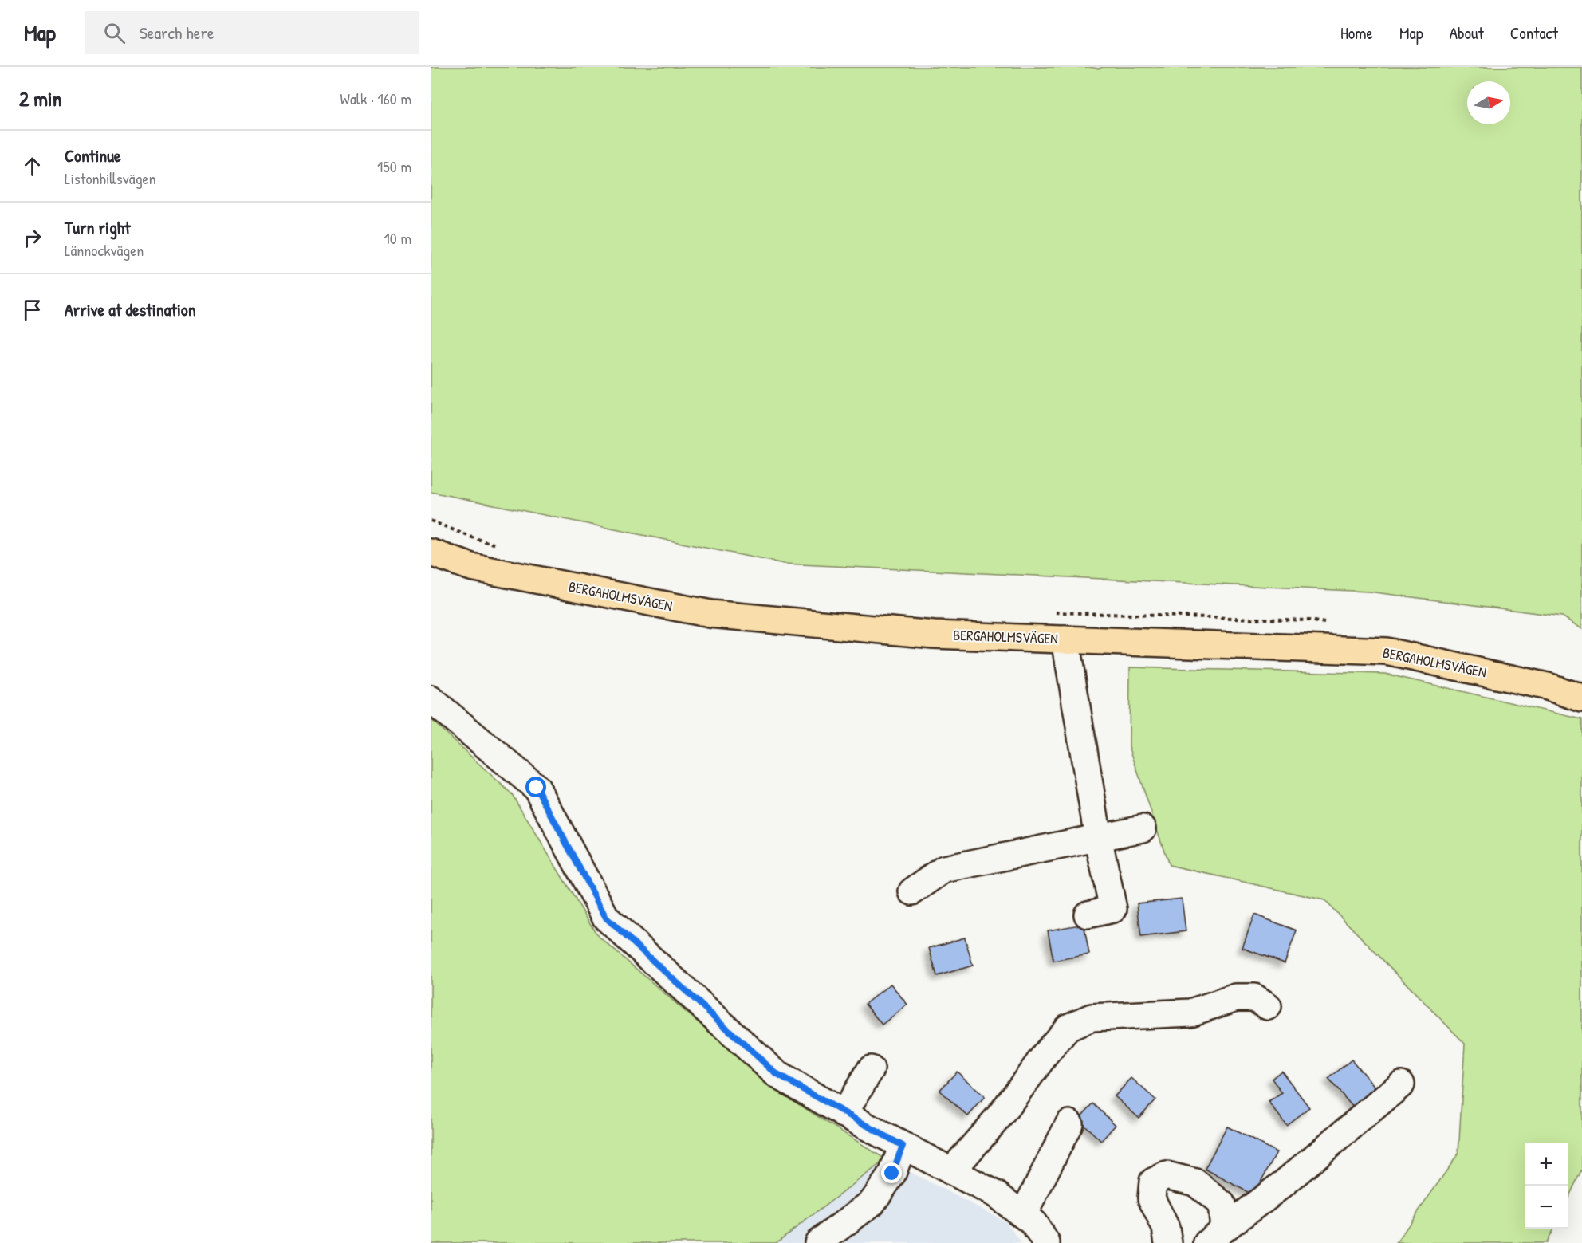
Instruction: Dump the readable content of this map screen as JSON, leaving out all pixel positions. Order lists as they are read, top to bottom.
{
  "streets": {
    "main road": ["BERGAHOLMSVÄGEN"]
  },
  "north": "right",
  "page": {
    "header": "Map",
    "search": "Search here",
    "nav": [
      "Home",
      "Map",
      "About",
      "Contact"
    ],
    "heading": ["2 min", "Walk · 160 m"],
    "list": [
      ["Continue", "Listonhillsvägen", "150 m"],
      ["Turn right", "Lännockvägen", "10 m"],
      "Arrive at destination"
    ],
    "map_buttons": ["+", "−"]
  }
}
